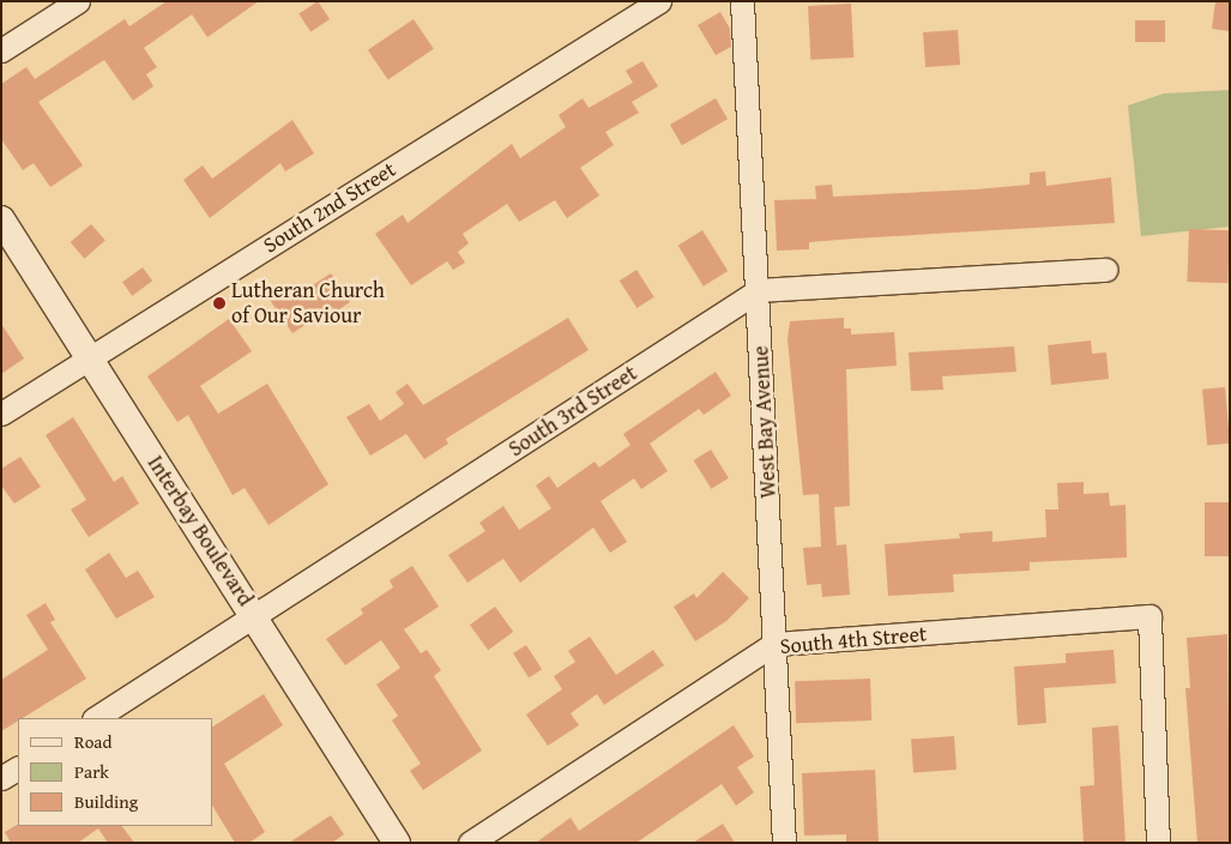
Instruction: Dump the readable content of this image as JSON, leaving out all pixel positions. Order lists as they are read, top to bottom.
{
  "streets": {
    "street": [
      "South 2nd Street",
      "South 3rd Street",
      "West Bay Avenue",
      "Interbay Boulevard",
      "South 4th Street"
    ]
  },
  "crossings": [
    ["South 2nd Street", "Interbay Boulevard"],
    ["South 3rd Street", "West Bay Avenue"],
    ["South 3rd Street", "Interbay Boulevard"],
    ["West Bay Avenue", "South 4th Street"]
  ],
  "places": ["Lutheran Church of Our Saviour"],
  "legend": ["Road", "Park", "Building"]
}
